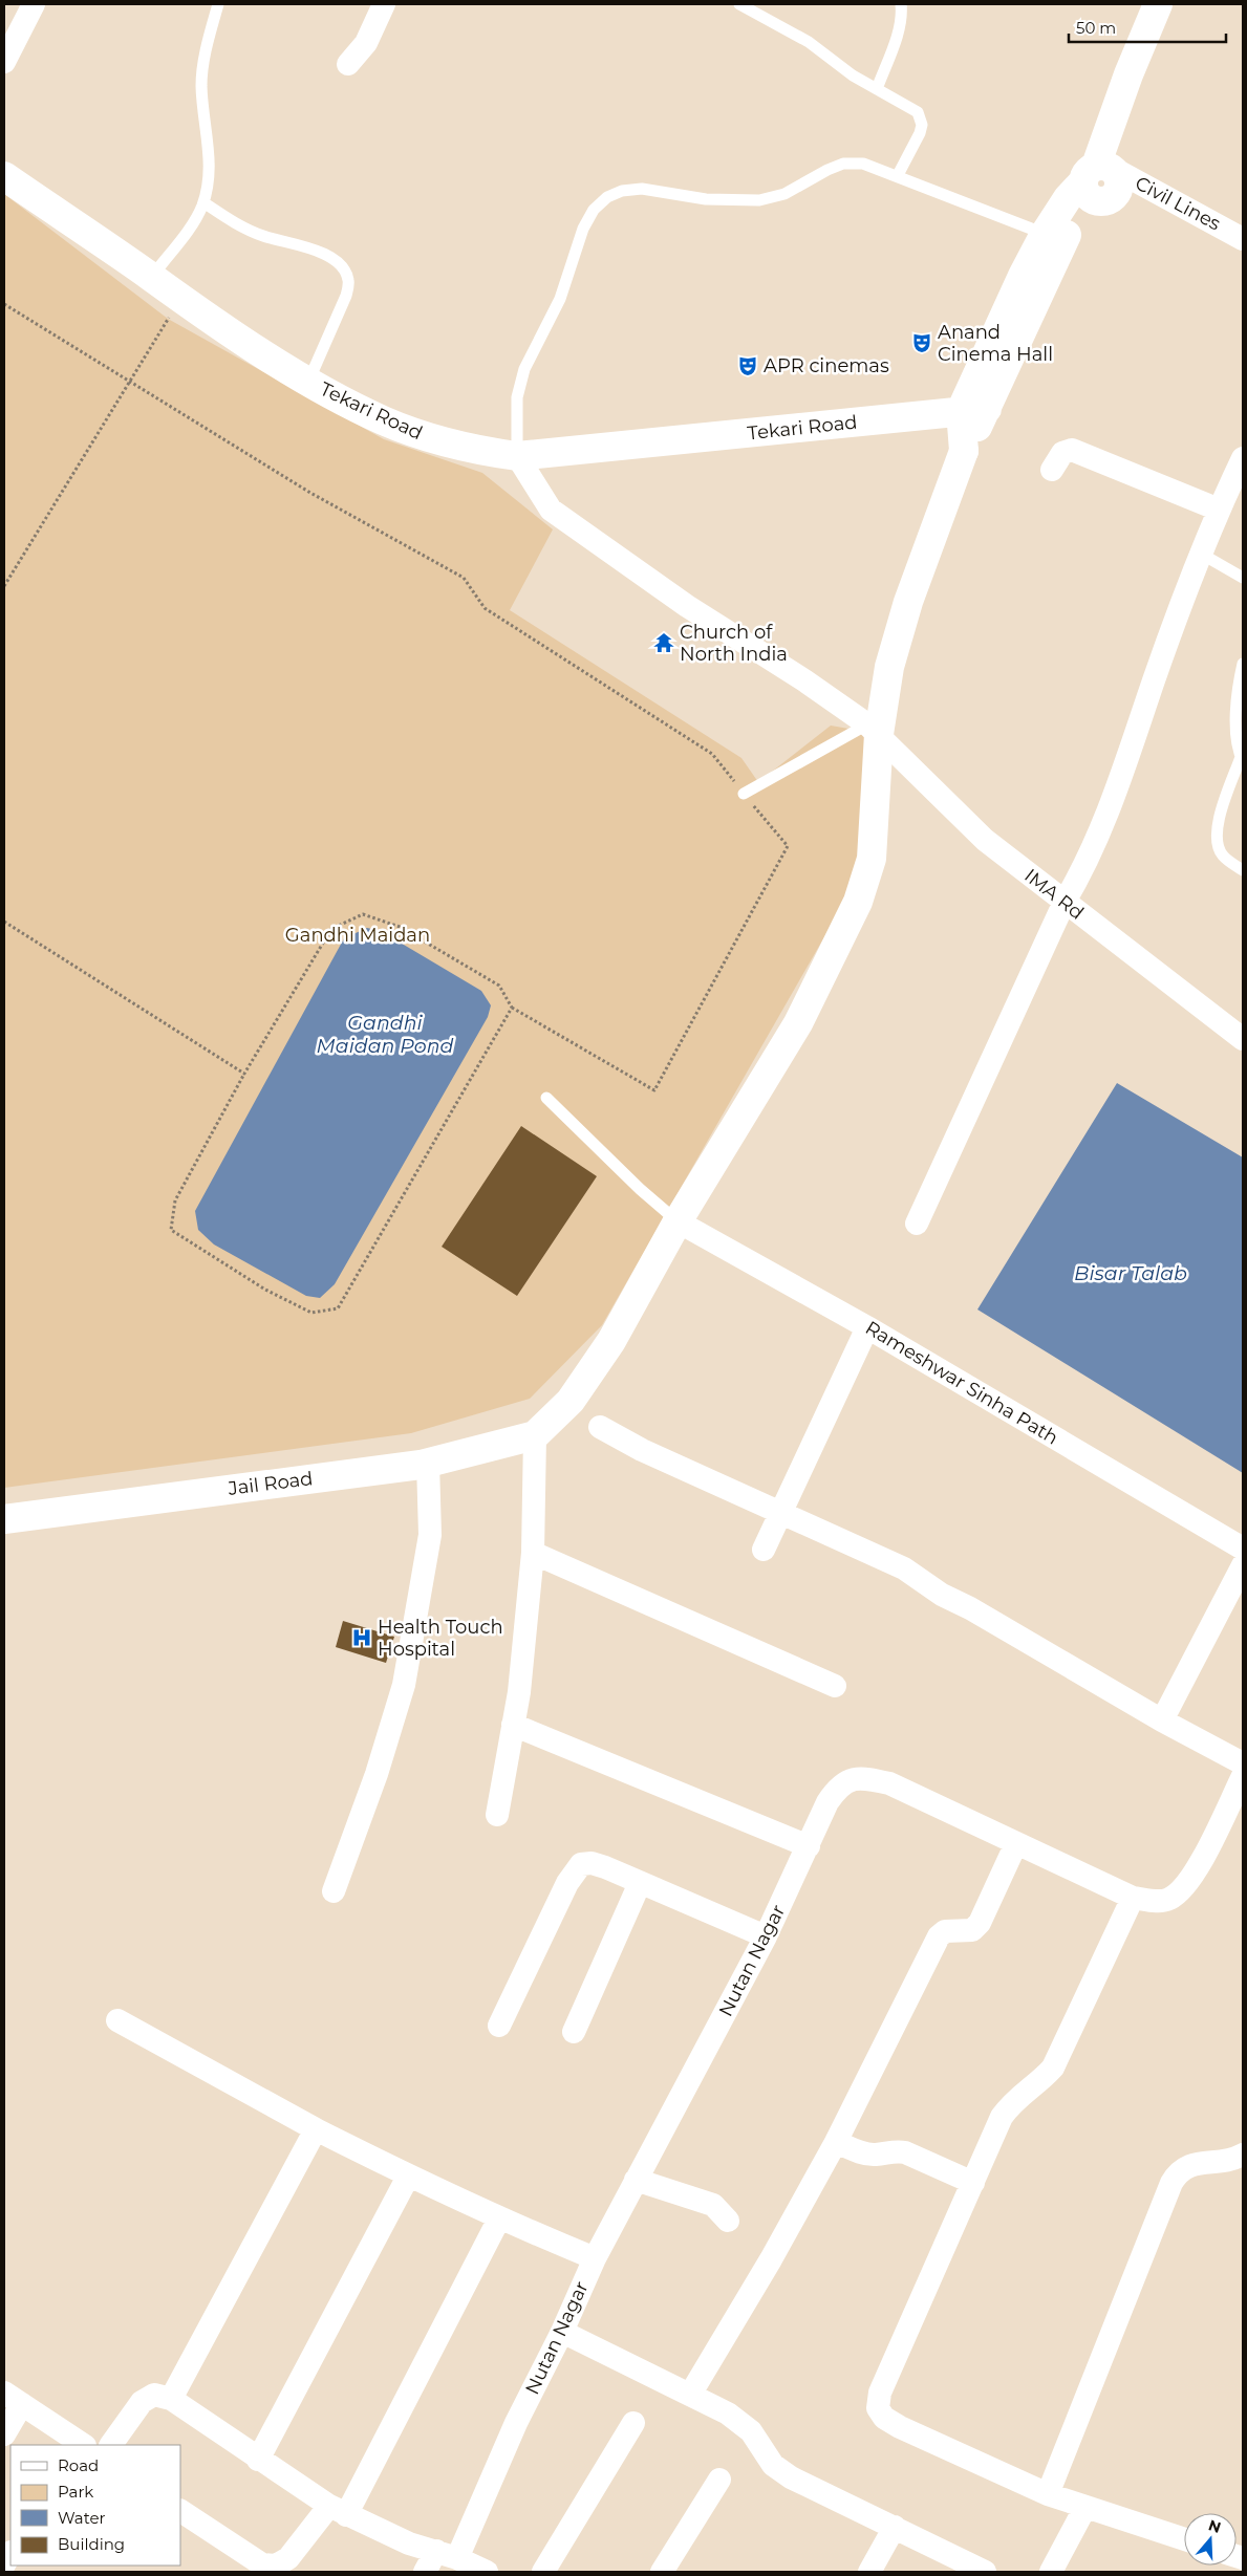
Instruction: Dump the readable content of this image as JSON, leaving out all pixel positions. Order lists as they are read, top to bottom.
{
  "streets": {
    "main road": ["Tekari Road", "Jail Road"],
    "street": [
      "Civil Lines",
      "IMA Rd",
      "Rameshwar Sinha Path",
      "Nutan Nagar"
    ]
  },
  "crossings": [
    ["Tekari Road", "IMA Rd"]
  ],
  "water": ["Gandhi Maidan Pond", "Bisar Talab"],
  "parks": ["Gandhi Maidan"],
  "places": {
    "theatre": ["Anand Cinema Hall", "APR cinemas"],
    "temple": ["Church of North India"],
    "hospital": ["Health Touch Hospital"]
  },
  "legend": [
    "Road",
    "Park",
    "Water",
    "Building"
  ],
  "scale_bar": "50 m",
  "north": "top"
}
